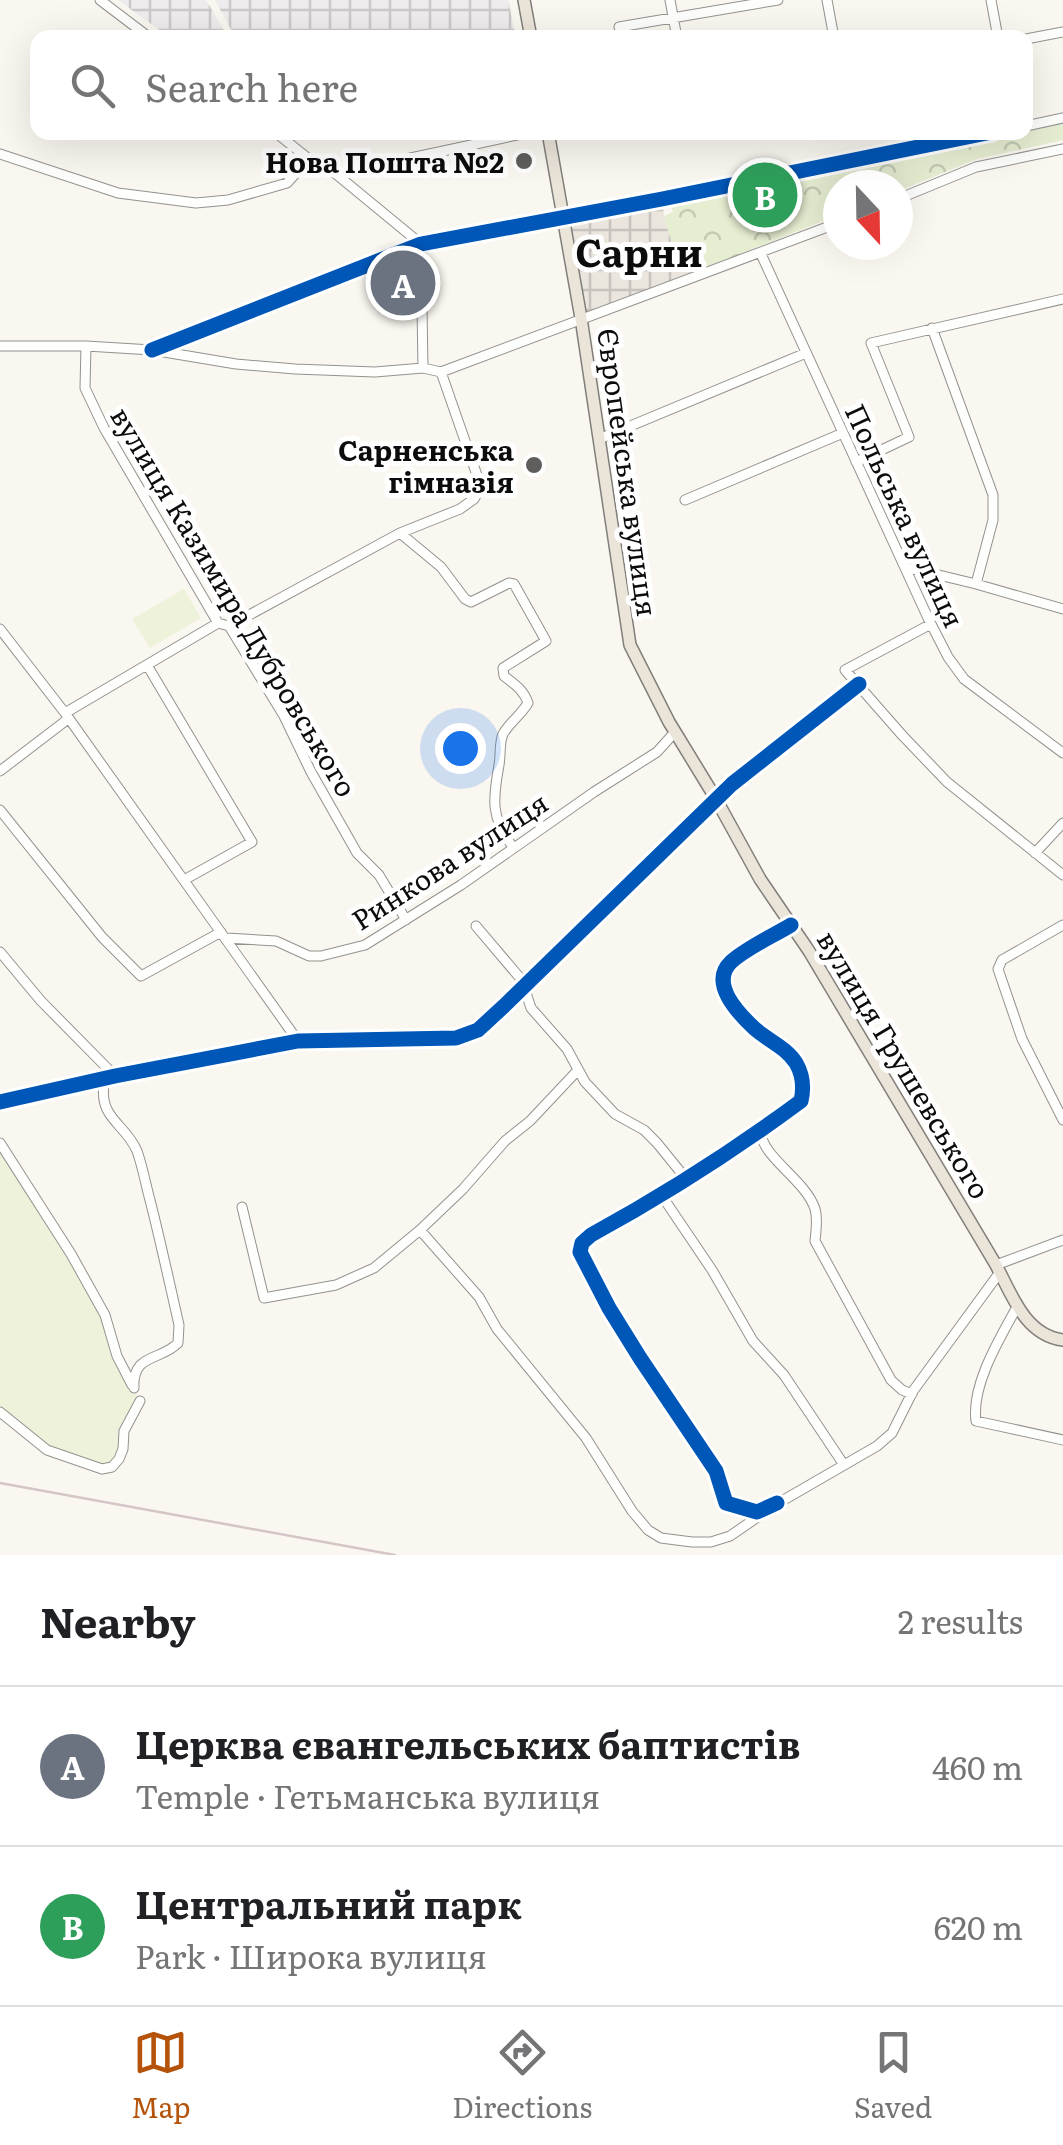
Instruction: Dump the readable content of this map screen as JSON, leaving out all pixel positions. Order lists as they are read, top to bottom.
{
  "streets": {
    "main road": ["Європейська вулиця", "вулиця Грушевського"],
    "street": ["Польська вулиця", "вулиця Казимира Дубровського", "Ринкова вулиця"]
  },
  "crossings": [
    ["Європейська вулиця", "Ринкова вулиця"],
    ["Європейська вулиця", "вулиця Грушевського"],
    ["вулиця Казимира Дубровського", "Ринкова вулиця"]
  ],
  "districts": ["Сарни"],
  "places": ["Нова Пошта №2", "Сарненська гімназія"],
  "north": "bottom",
  "page": {
    "search": "Search here",
    "pins": ["B", "A"],
    "heading": ["Nearby", "2 results"],
    "list": [
      {
        "mark": "A",
        "name": "Церква євангельських баптистів",
        "note": "Temple · Гетьманська вулиця",
        "value": "460 m"
      },
      {
        "mark": "B",
        "name": "Центральний парк",
        "note": "Park · Широка вулиця",
        "value": "620 m"
      }
    ],
    "nav": ["Map", "Directions", "Saved"]
  }
}
